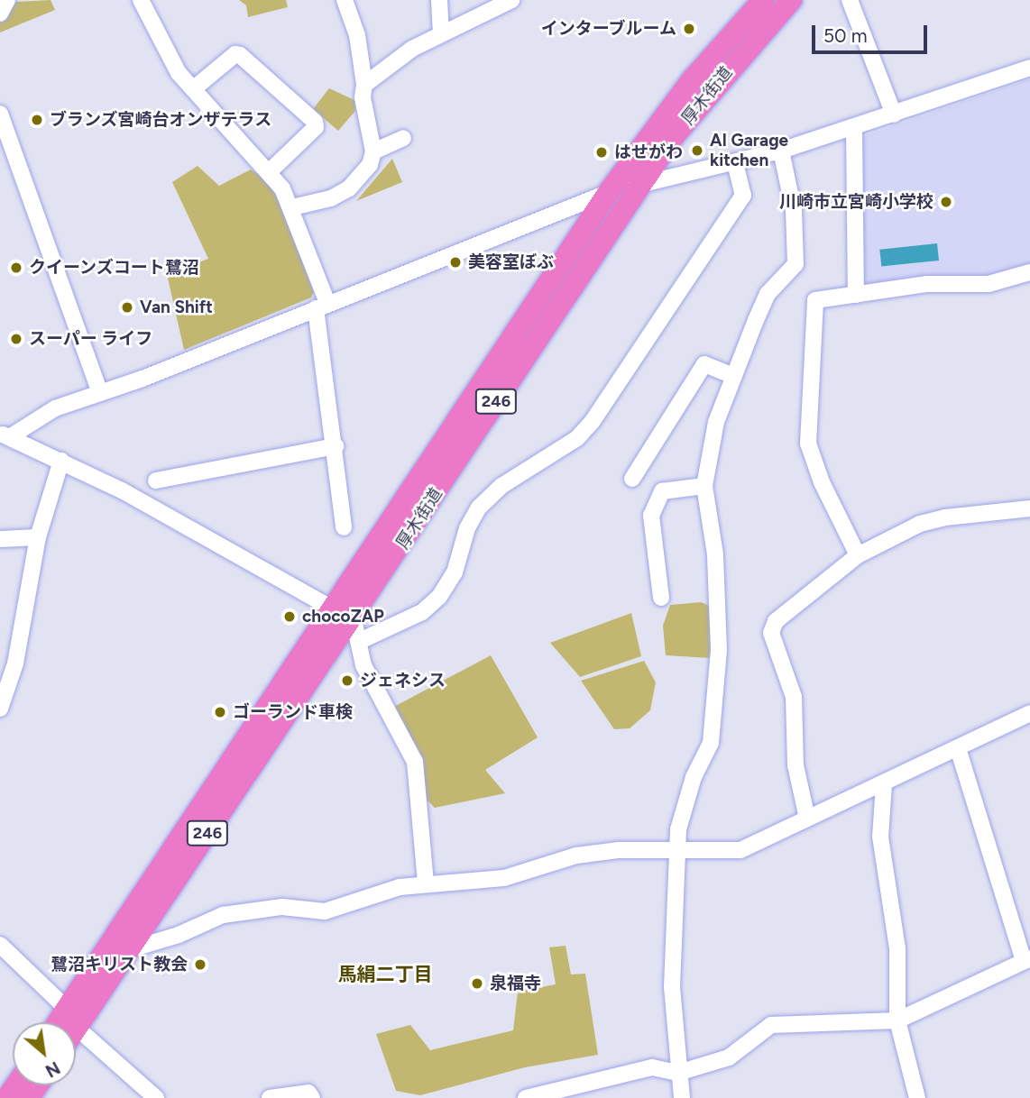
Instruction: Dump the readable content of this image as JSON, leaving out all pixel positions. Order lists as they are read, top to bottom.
{
  "streets": {
    "highway": ["厚木街道", "246"]
  },
  "districts": ["馬絹二丁目"],
  "places": [
    "インターブルーム",
    "ブランズ宮崎台オンザテラス",
    "AI Garage kitchen",
    "はせがわ",
    "川崎市立宮崎小学校",
    "美容室ぼぶ",
    "クイーンズコート鷺沼",
    "Van Shift",
    "スーパー ライフ",
    "chocoZAP",
    "ジェネシス",
    "ゴーランド車検",
    "鷺沼キリスト教会",
    "泉福寺"
  ],
  "scale_bar": "50 m",
  "north": "bottom right"
}
